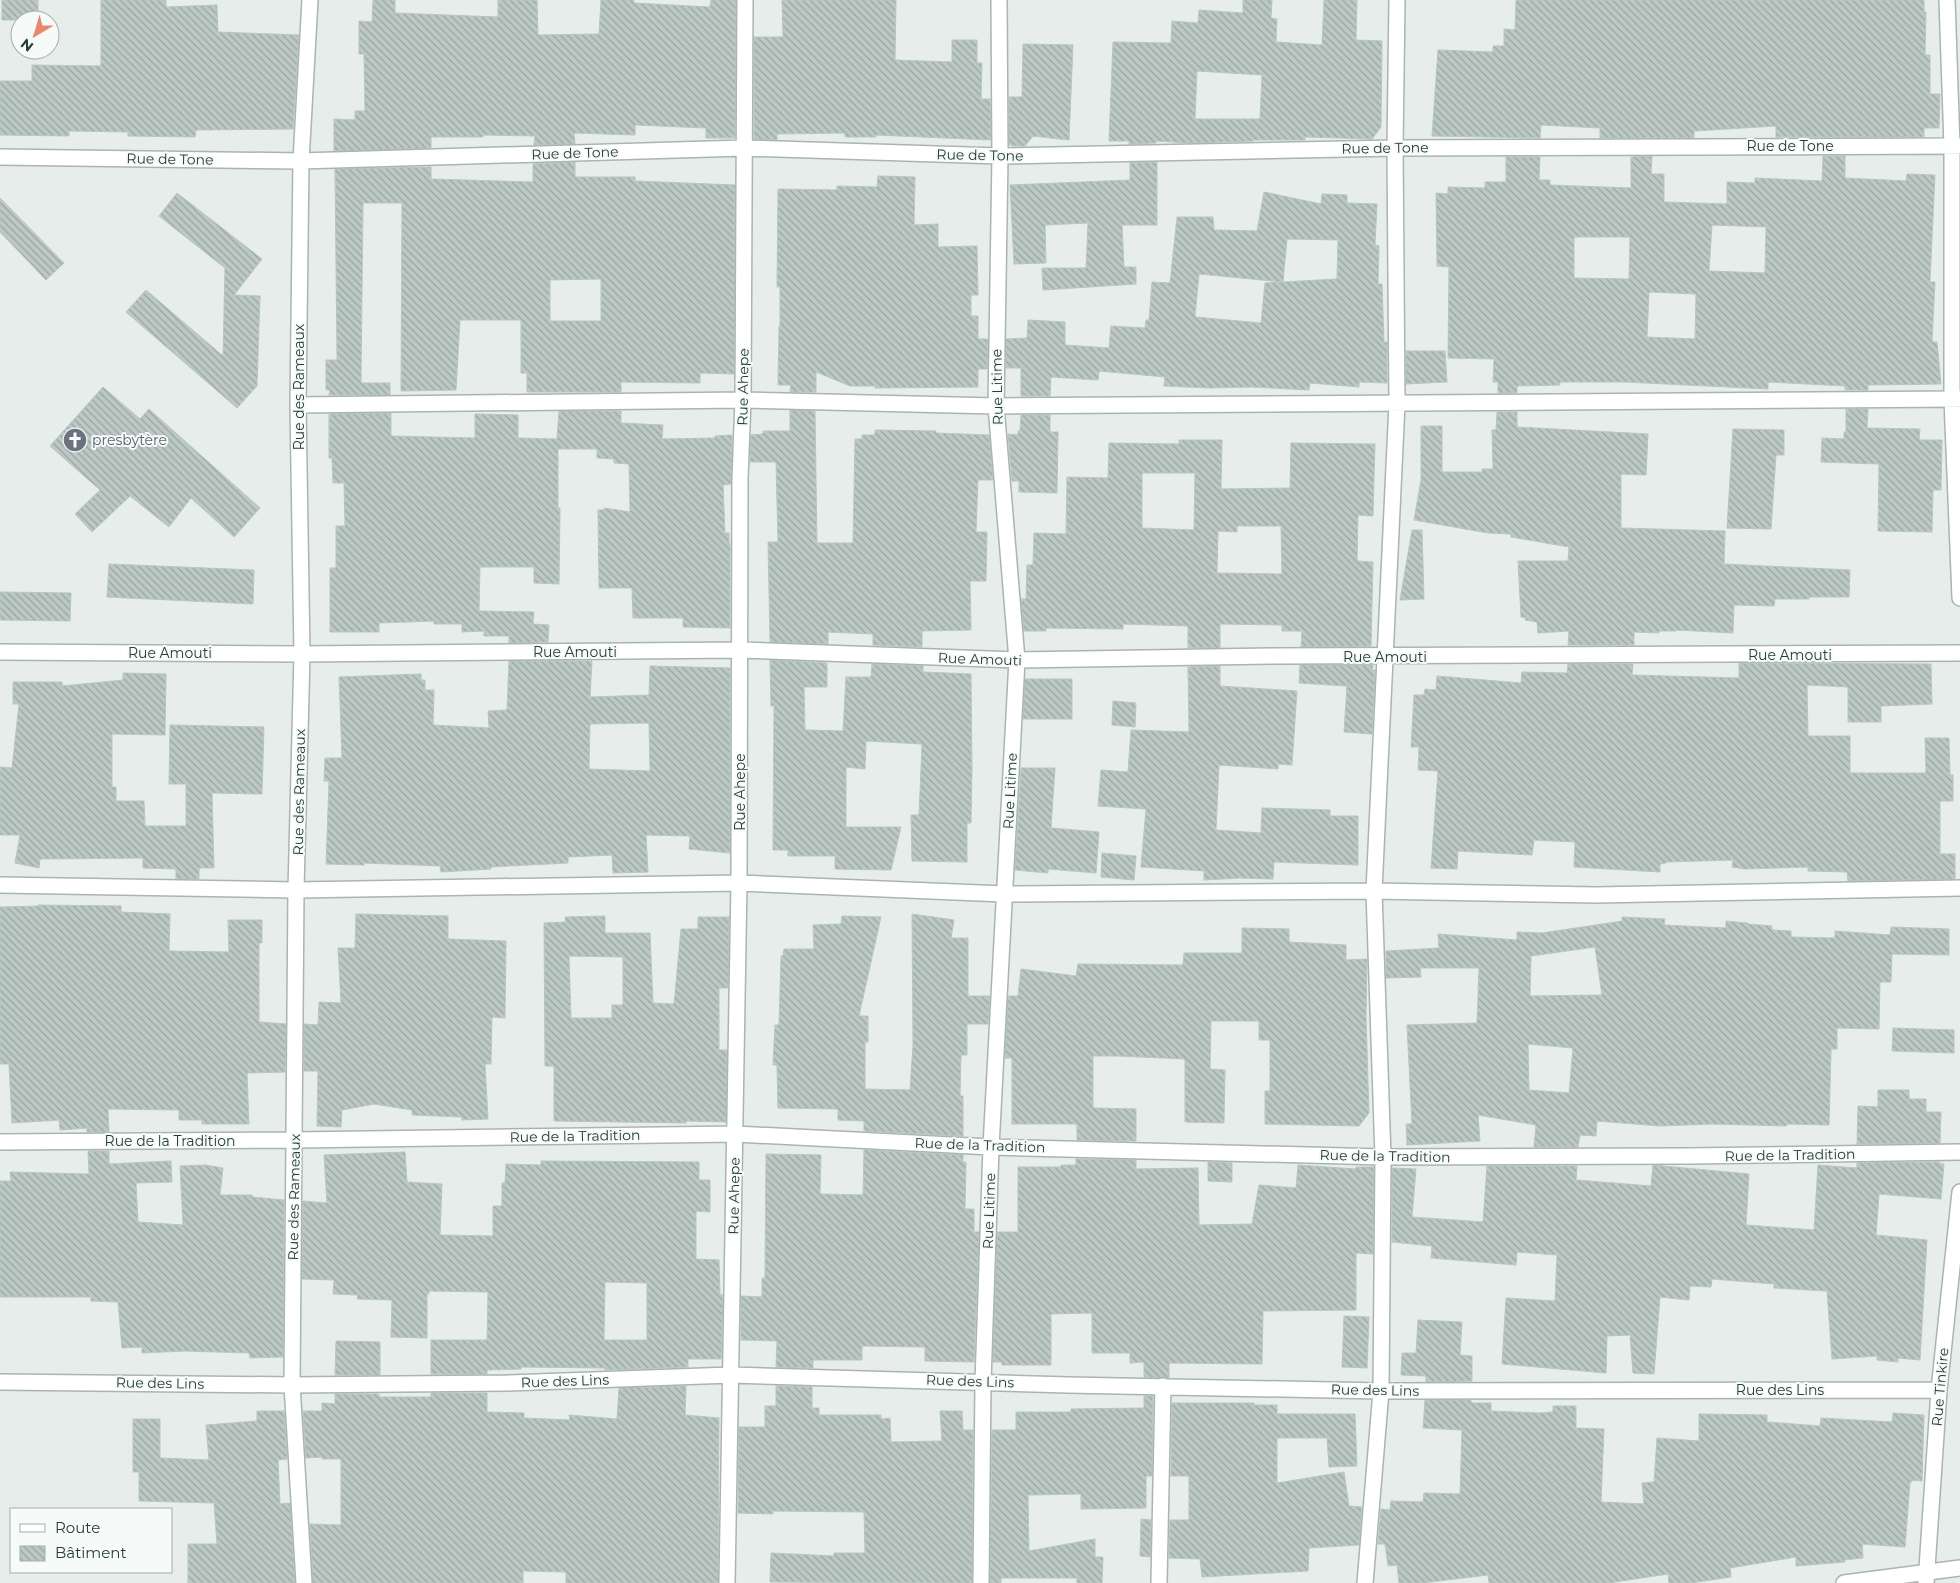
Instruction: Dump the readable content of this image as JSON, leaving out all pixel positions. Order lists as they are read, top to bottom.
{
  "streets": {
    "street": [
      "Rue de Tone",
      "Rue des Rameaux",
      "Rue Ahepe",
      "Rue Litime",
      "Rue Amouti",
      "Rue de la Tradition",
      "Rue des Lins",
      "Rue Tinkire"
    ]
  },
  "crossings": [
    ["Rue de Tone", "Rue des Rameaux"],
    ["Rue de Tone", "Rue Ahepe"],
    ["Rue de Tone", "Rue Litime"],
    ["Rue des Rameaux", "Rue Amouti"],
    ["Rue des Rameaux", "Rue de la Tradition"],
    ["Rue des Rameaux", "Rue des Lins"],
    ["Rue Ahepe", "Rue Amouti"],
    ["Rue Ahepe", "Rue de la Tradition"],
    ["Rue Ahepe", "Rue des Lins"],
    ["Rue Litime", "Rue Amouti"],
    ["Rue Litime", "Rue de la Tradition"],
    ["Rue Litime", "Rue des Lins"],
    ["Rue des Lins", "Rue Tinkire"]
  ],
  "places": {
    "church": ["presbytère"]
  },
  "legend": ["Route", "Bâtiment"],
  "north": "bottom left"
}
